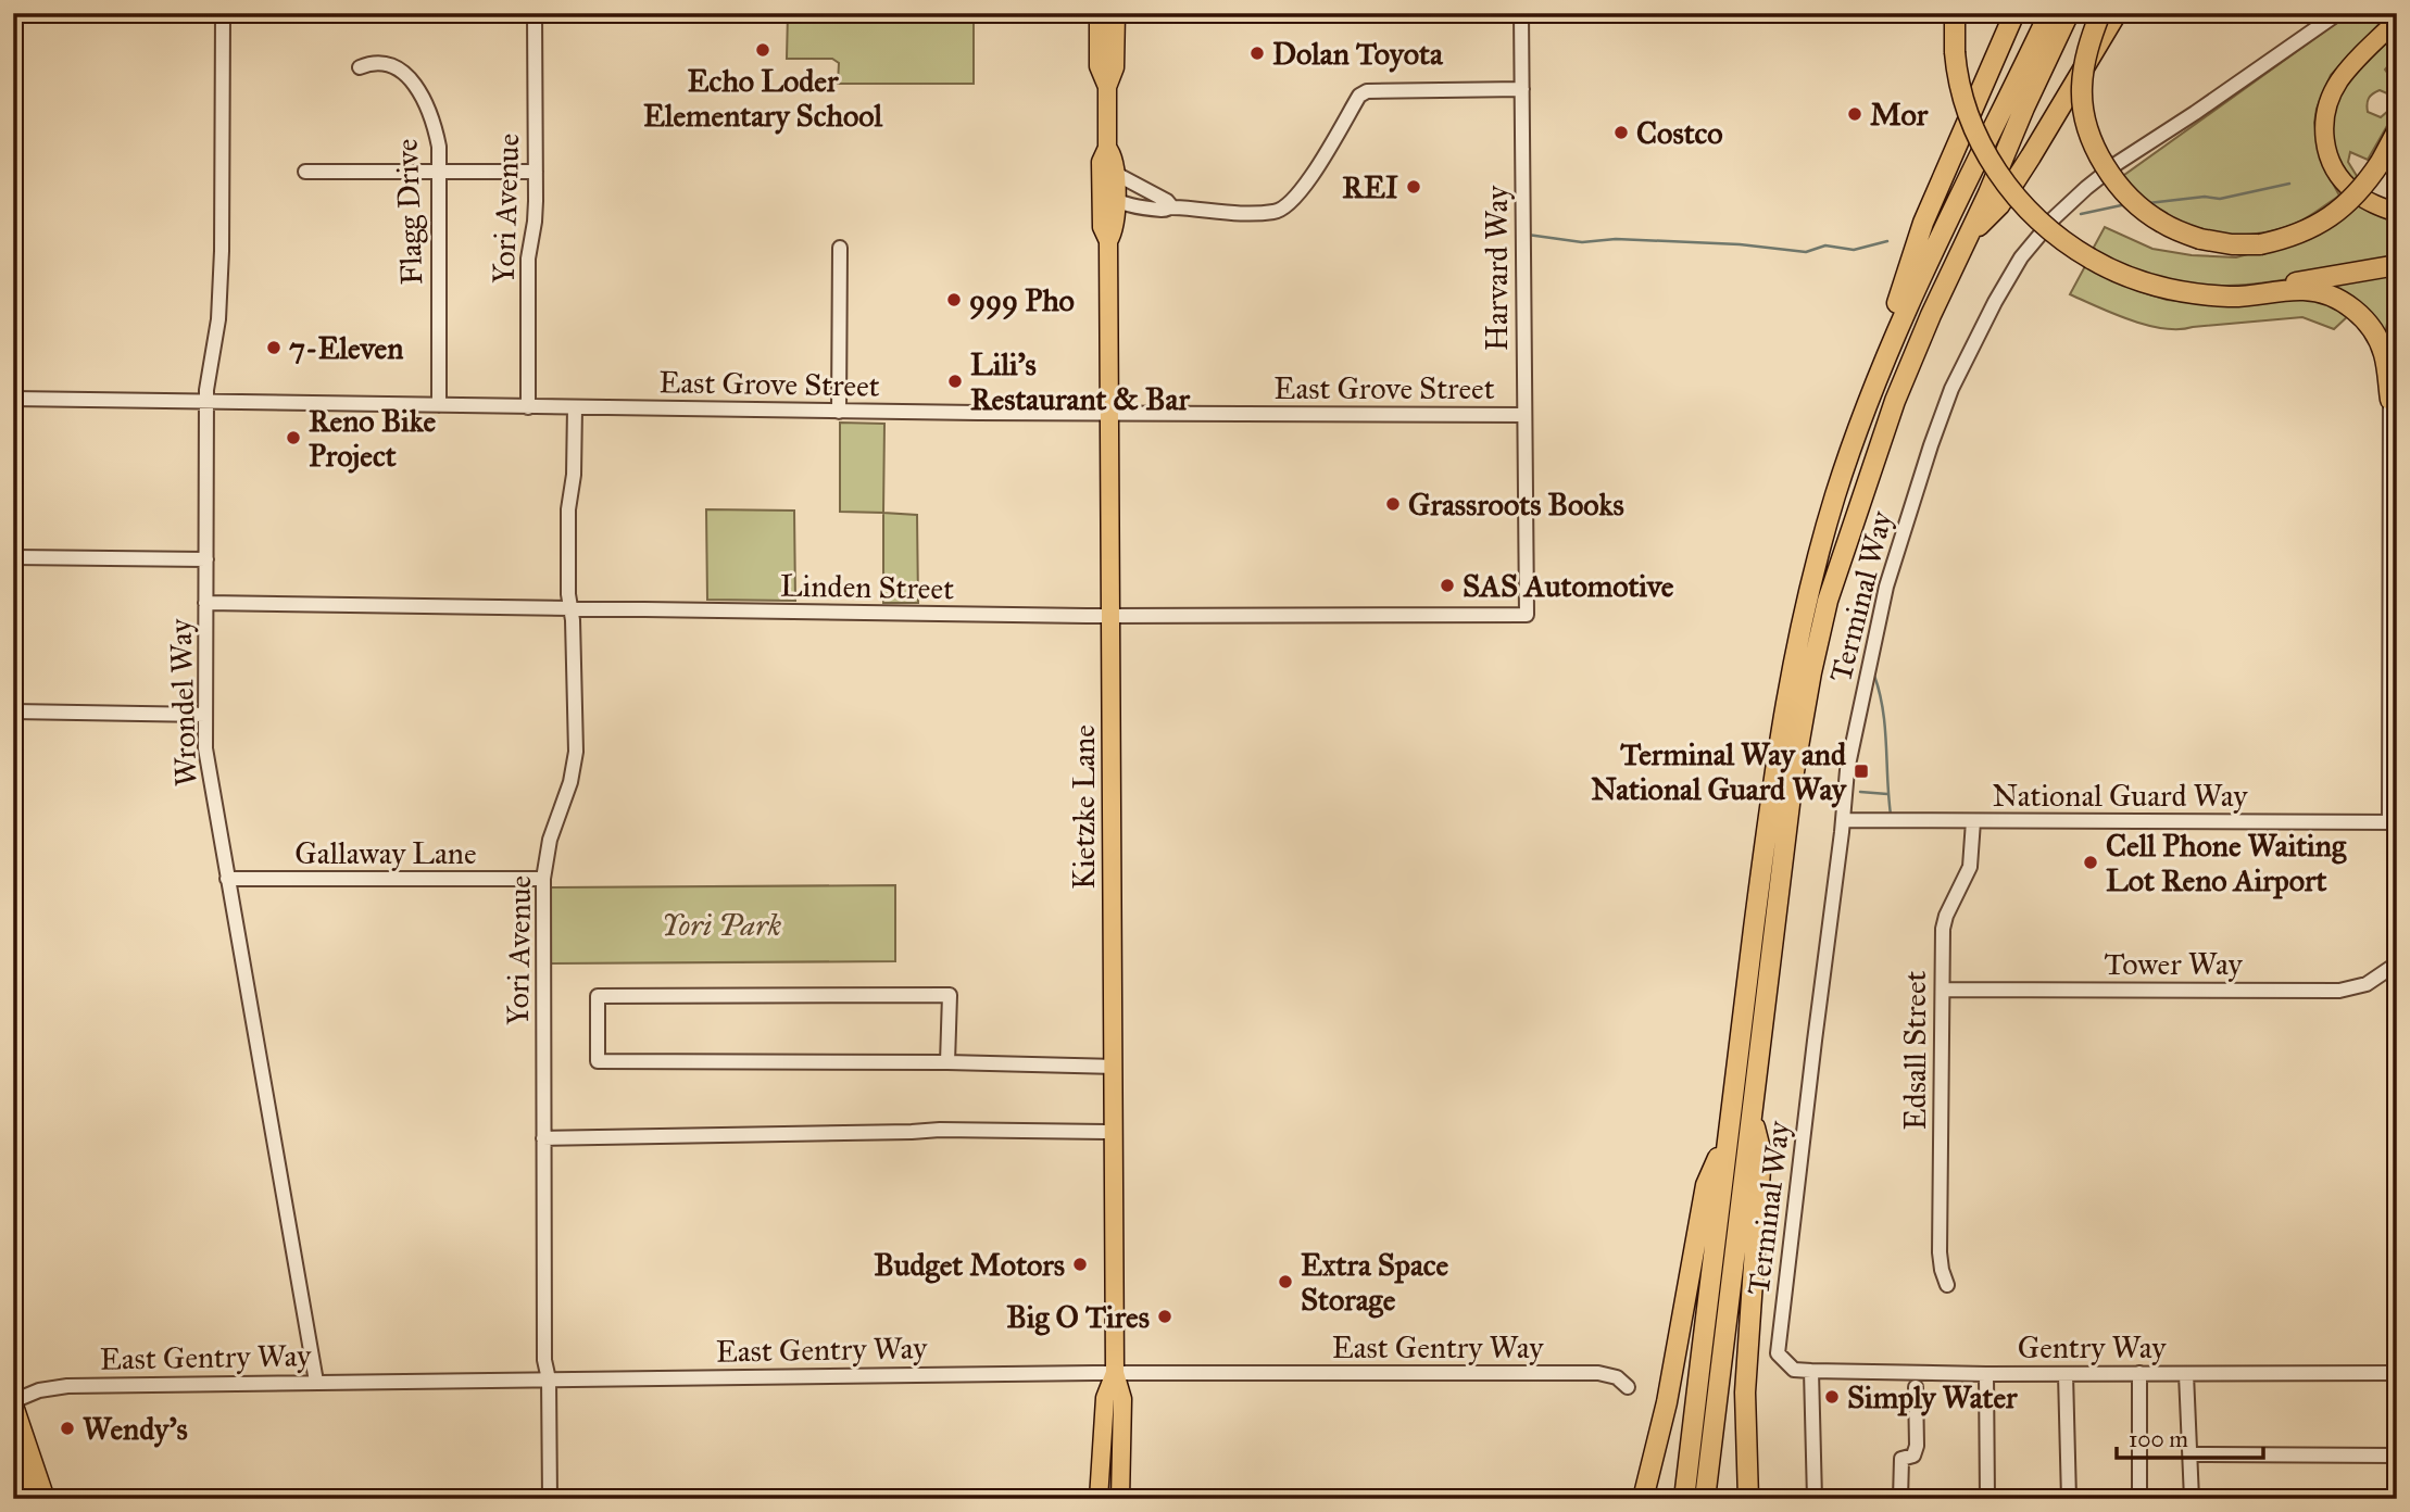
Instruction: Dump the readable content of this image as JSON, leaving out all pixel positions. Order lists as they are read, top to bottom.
{
  "streets": {
    "main road": ["Kietzke Lane"],
    "street": [
      "Yori Avenue",
      "Flagg Drive",
      "Harvard Way",
      "East Grove Street",
      "Linden Street",
      "Terminal Way",
      "Wrondel Way",
      "National Guard Way",
      "Gallaway Lane",
      "Tower Way",
      "Edsall Street",
      "East Gentry Way",
      "Gentry Way"
    ]
  },
  "crossings": [
    ["Yori Avenue", "East Grove Street"],
    ["Yori Avenue", "Linden Street"],
    ["Yori Avenue", "Gallaway Lane"],
    ["Yori Avenue", "East Gentry Way"],
    ["Flagg Drive", "East Grove Street"],
    ["Harvard Way", "East Grove Street"],
    ["Harvard Way", "Linden Street"],
    ["East Grove Street", "Wrondel Way"],
    ["East Grove Street", "Kietzke Lane"],
    ["Linden Street", "Wrondel Way"],
    ["Linden Street", "Kietzke Lane"],
    ["Terminal Way", "National Guard Way"],
    ["Terminal Way", "Gentry Way"],
    ["Wrondel Way", "Gallaway Lane"],
    ["Wrondel Way", "East Gentry Way"],
    ["National Guard Way", "Edsall Street"],
    ["Kietzke Lane", "East Gentry Way"],
    ["Tower Way", "Edsall Street"]
  ],
  "parks": ["Yori Park"],
  "places": {
    "other": [
      "Echo Loder Elementary School",
      "Dolan Toyota",
      "Mor",
      "Costco",
      "REI",
      "999 Pho",
      "7-Eleven",
      "Lili's Restaurant & Bar",
      "Reno Bike Project",
      "Grassroots Books",
      "SAS Automotive",
      "Cell Phone Waiting Lot Reno Airport",
      "Budget Motors",
      "Extra Space Storage",
      "Big O Tires",
      "Simply Water",
      "Wendy's"
    ],
    "transit": ["Terminal Way and National Guard Way"]
  },
  "scale_bar": "100 m"
}
